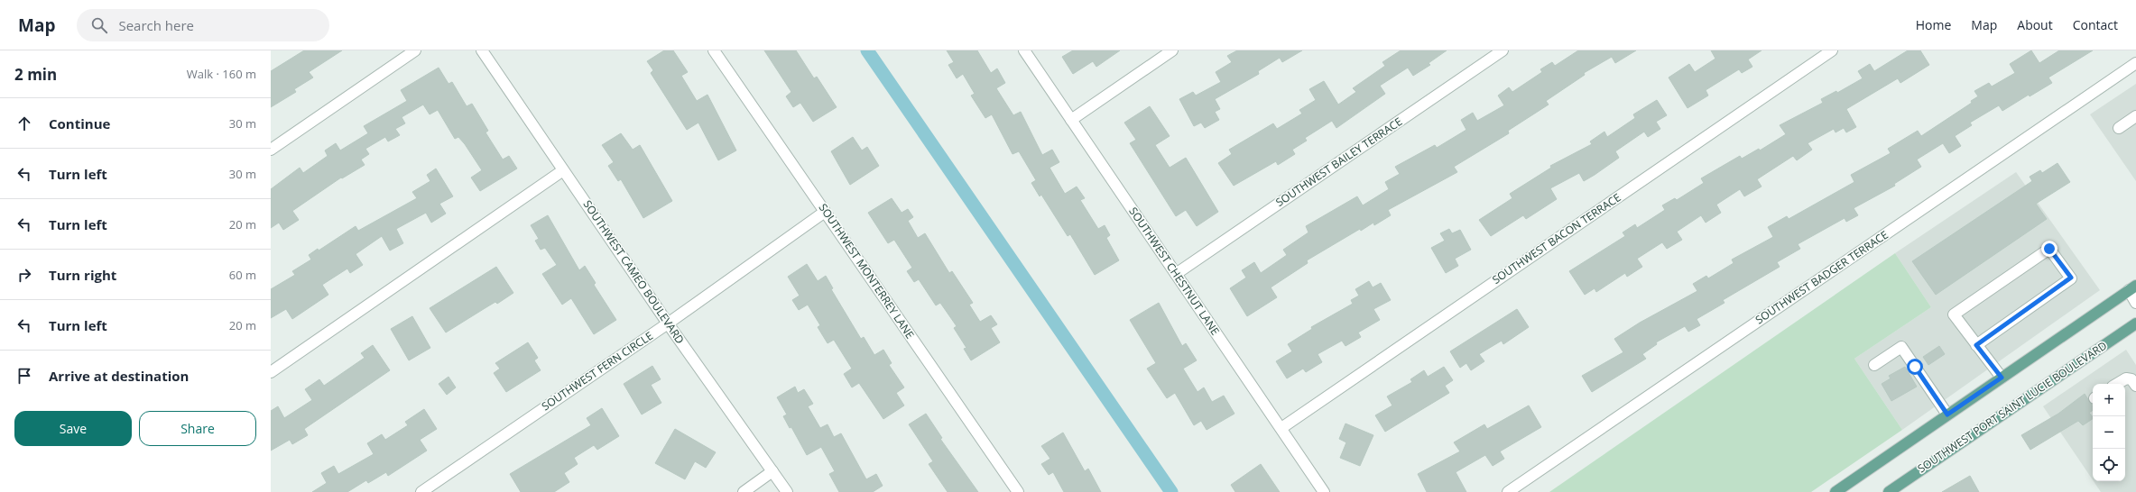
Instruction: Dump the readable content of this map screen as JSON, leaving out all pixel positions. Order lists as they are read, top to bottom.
{
  "streets": {
    "main road": ["SOUTHWEST PORT SAINT LUCIE BOULEVARD"],
    "street": [
      "SOUTHWEST BAILEY TERRACE",
      "SOUTHWEST BACON TERRACE",
      "SOUTHWEST MONTERREY LANE",
      "SOUTHWEST CHESTNUT LANE",
      "SOUTHWEST CAMEO BOULEVARD",
      "SOUTHWEST BADGER TERRACE",
      "SOUTHWEST FERN CIRCLE"
    ]
  },
  "crossings": [
    ["SOUTHWEST BAILEY TERRACE", "SOUTHWEST CHESTNUT LANE"],
    ["SOUTHWEST BACON TERRACE", "SOUTHWEST CHESTNUT LANE"],
    ["SOUTHWEST MONTERREY LANE", "SOUTHWEST FERN CIRCLE"],
    ["SOUTHWEST CAMEO BOULEVARD", "SOUTHWEST FERN CIRCLE"]
  ],
  "page": {
    "header": "Map",
    "search": "Search here",
    "nav": [
      "Home",
      "Map",
      "About",
      "Contact"
    ],
    "heading": ["2 min", "Walk · 160 m"],
    "list": [
      ["Continue", "30 m"],
      ["Turn left", "30 m"],
      ["Turn left", "20 m"],
      ["Turn right", "60 m"],
      ["Turn left", "20 m"],
      "Arrive at destination"
    ],
    "map_buttons": ["+", "−"],
    "buttons": ["Save", "Share"]
  }
}
